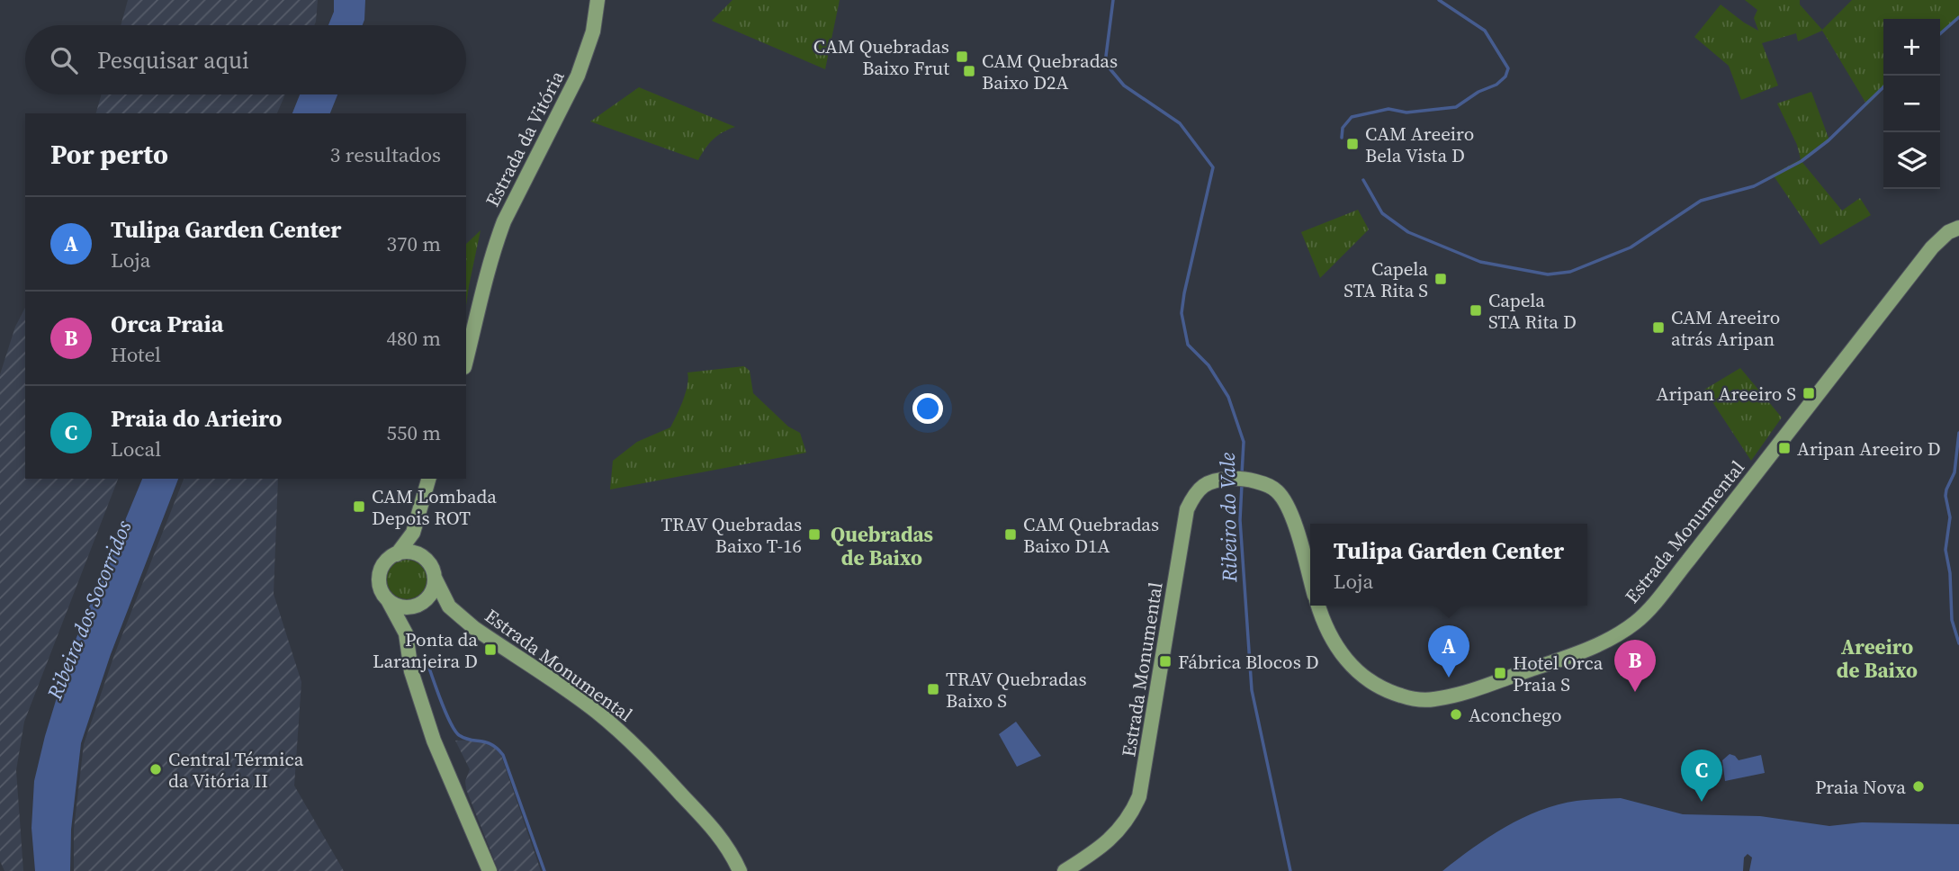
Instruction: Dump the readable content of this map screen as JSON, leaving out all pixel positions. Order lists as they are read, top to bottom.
{
  "streets": {
    "main road": ["Estrada da Vitória", "Estrada Monumental"]
  },
  "districts": ["Quebradas de Baixo", "Areeiro de Baixo"],
  "water": ["Ribeiro do Vale", "Ribeira dos Socorridos"],
  "places": {
    "transit": [
      "CAM Quebradas Baixo Frut",
      "CAM Quebradas Baixo D2A",
      "CAM Areeiro Bela Vista D",
      "Capela STA Rita S",
      "Capela STA Rita D",
      "CAM Areeiro atrás Aripan",
      "Aripan Areeiro S",
      "Aripan Areeiro D",
      "CAM Lombada Depois ROT",
      "TRAV Quebradas Baixo T-16",
      "CAM Quebradas Baixo D1A",
      "Ponta da Laranjeira D",
      "Fábrica Blocos D",
      "Hotel Orca Praia S",
      "TRAV Quebradas Baixo S"
    ],
    "other": ["Aconchego", "Central Térmica da Vitória II", "Praia Nova"]
  },
  "page": {
    "map_buttons": ["+", "−"],
    "search": "Pesquisar aqui",
    "heading": ["Por perto", "3 resultados"],
    "list": [
      {
        "mark": "A",
        "name": "Tulipa Garden Center",
        "note": "Loja",
        "value": "370 m"
      },
      {
        "mark": "B",
        "name": "Orca Praia",
        "note": "Hotel",
        "value": "480 m"
      },
      {
        "mark": "C",
        "name": "Praia do Arieiro",
        "note": "Local",
        "value": "550 m"
      }
    ],
    "popup": ["Tulipa Garden Center", "Loja"],
    "pins": ["A", "B", "C"]
  }
}
